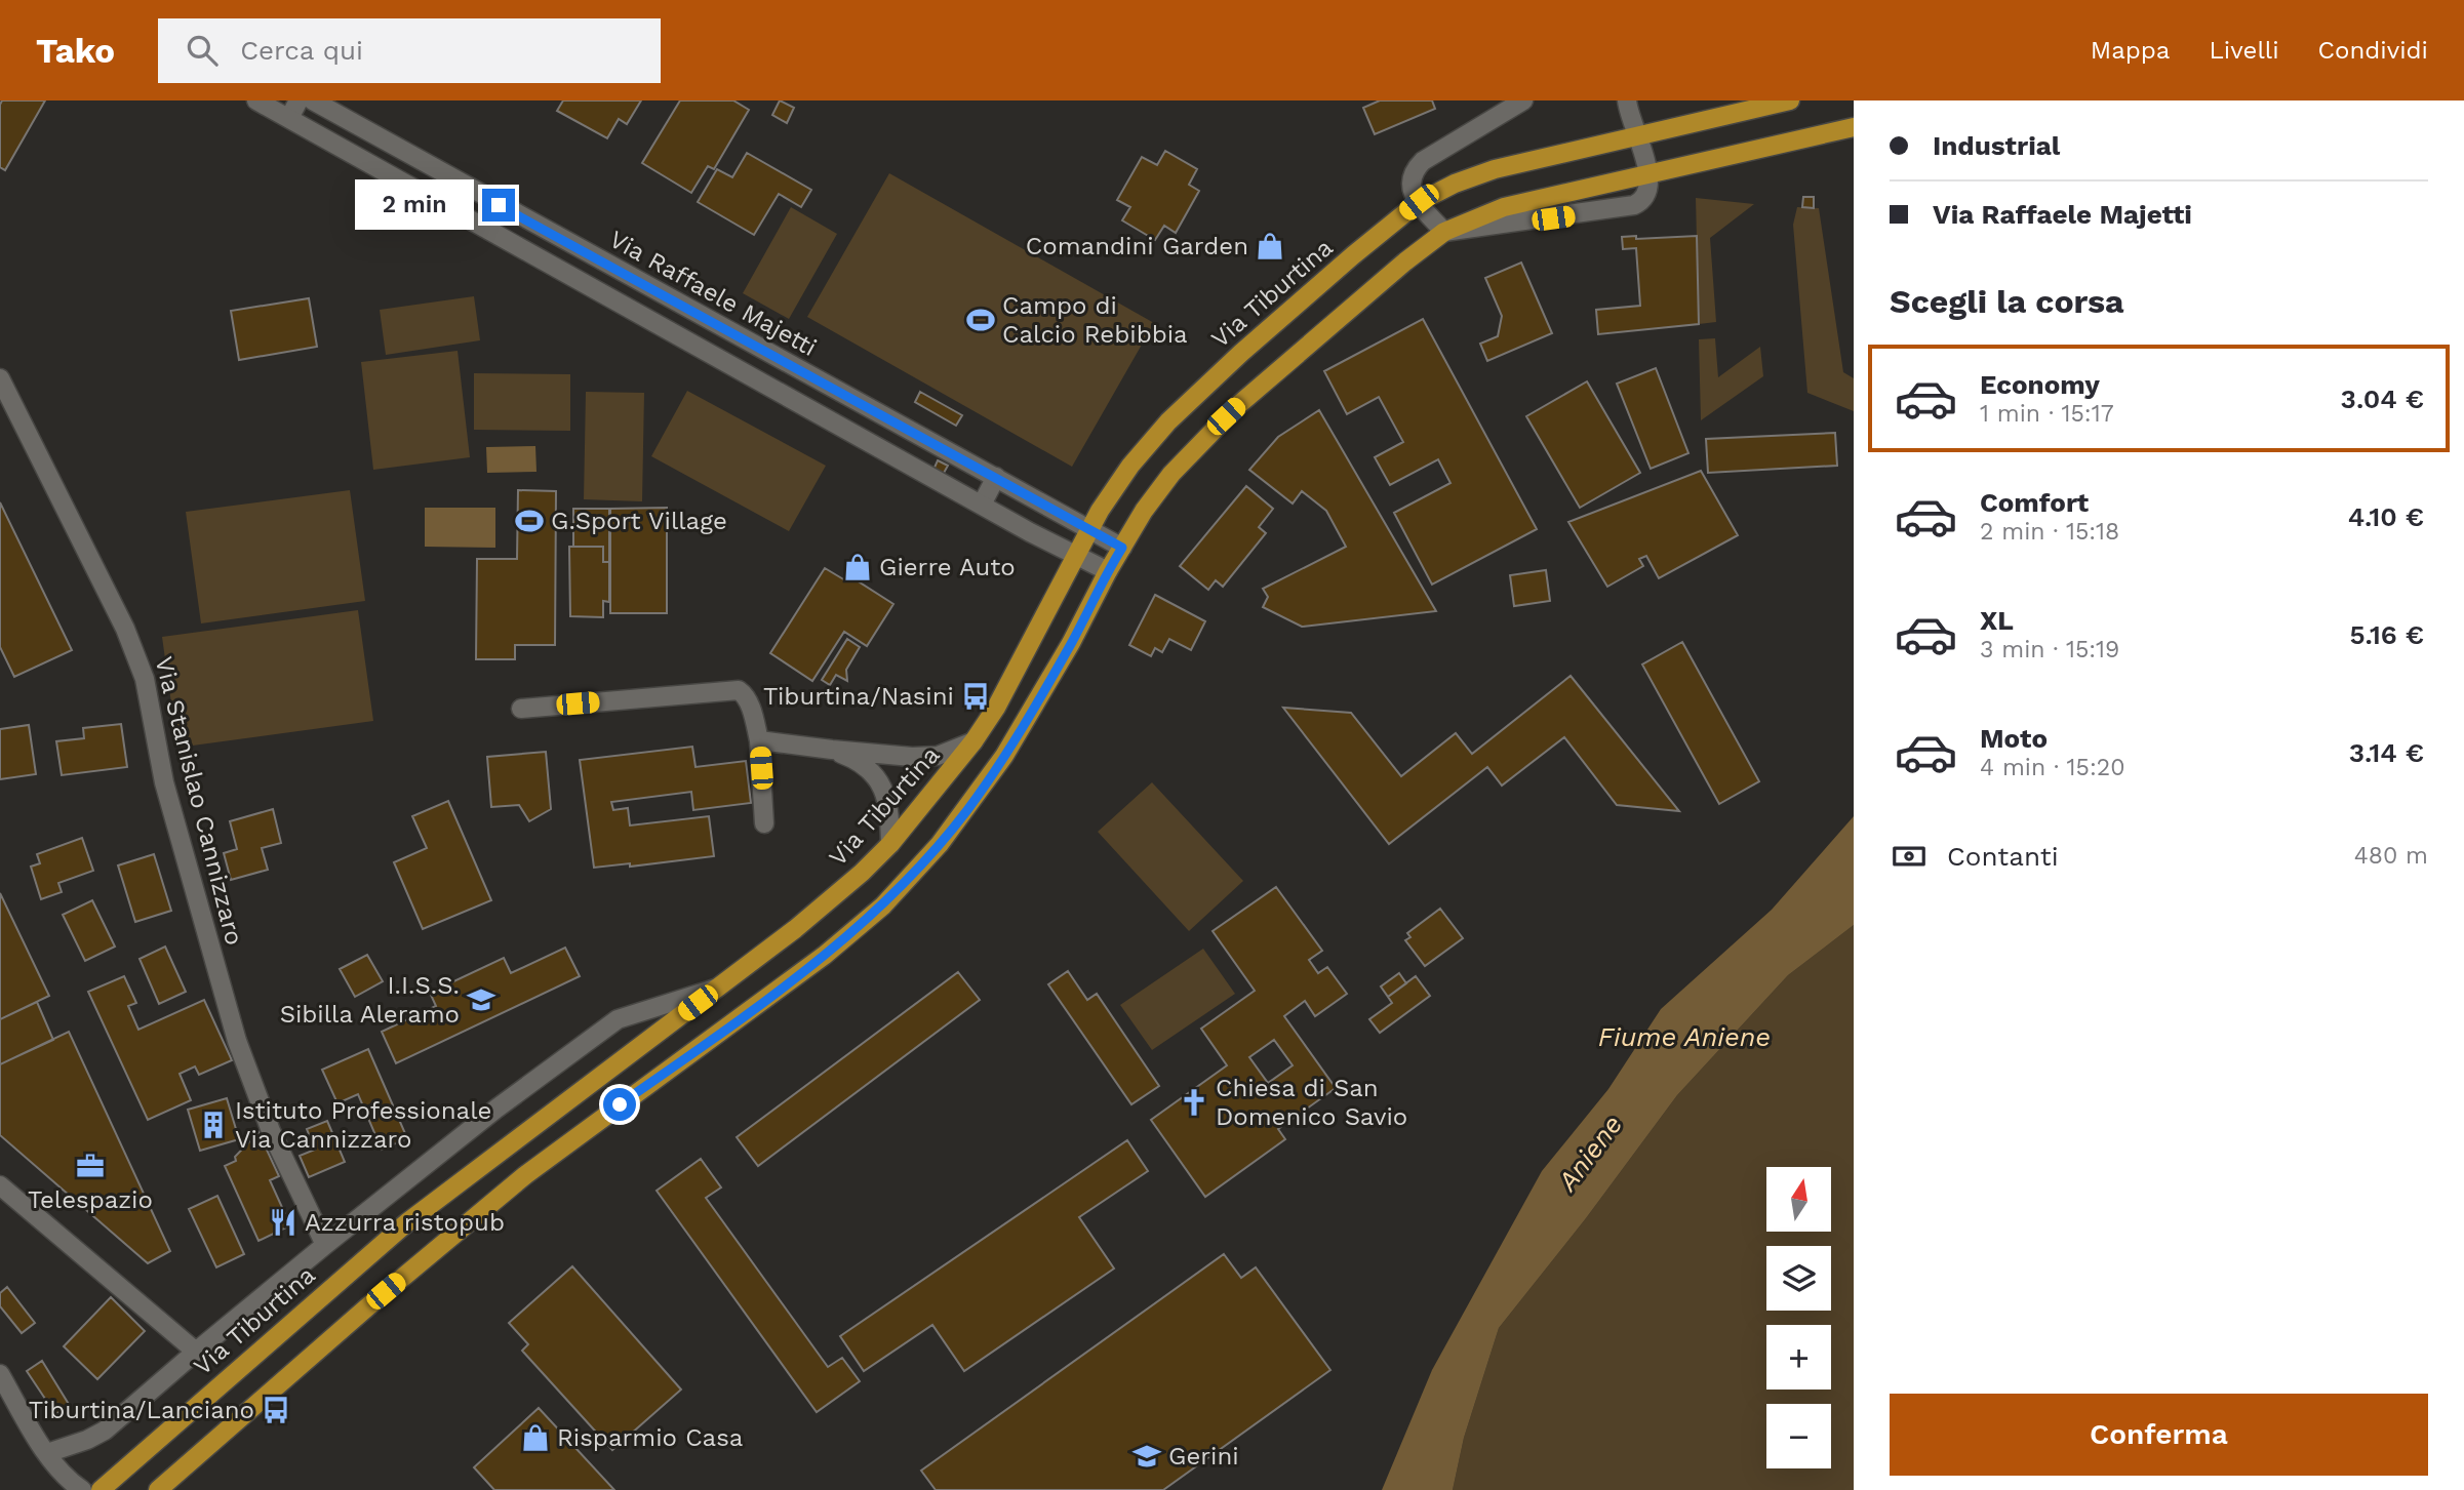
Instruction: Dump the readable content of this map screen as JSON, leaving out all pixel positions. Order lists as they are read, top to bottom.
{
  "streets": {
    "main road": ["Via Tiburtina"],
    "street": ["Via Raffaele Majetti", "Via Stanislao Cannizzaro"]
  },
  "crossings": [
    ["Via Raffaele Majetti", "Via Tiburtina"],
    ["Via Tiburtina", "Via Stanislao Cannizzaro"]
  ],
  "water": ["Fiume Aniene", "Aniene"],
  "places": {
    "shop": ["Comandini Garden", "Gierre Auto", "Risparmio Casa"],
    "sports": ["Campo di Calcio Rebibbia", "G.Sport Village"],
    "bus stop": ["Tiburtina/Nasini", "Tiburtina/Lanciano"],
    "school or university": ["I.I.S.S. Sibilla Aleramo", "Gerini"],
    "church": ["Chiesa di San Domenico Savio"],
    "building": ["Istituto Professionale Via Cannizzaro"],
    "office": ["Telespazio"],
    "restaurant": ["Azzurra ristopub"]
  },
  "north": "top",
  "page": {
    "header": "Tako",
    "search": "Cerca qui",
    "nav": ["Mappa", "Livelli", "Condividi"],
    "banner": ["Industrial", "Via Raffaele Majetti"],
    "bubble": "2 min",
    "heading": "Scegli la corsa",
    "list": [
      {
        "name": "Economy",
        "note": "1 min · 15:17",
        "value": "3.04 €"
      },
      {
        "name": "Comfort",
        "note": "2 min · 15:18",
        "value": "4.10 €"
      },
      {
        "name": "XL",
        "note": "3 min · 15:19",
        "value": "5.16 €"
      },
      {
        "name": "Moto",
        "note": "4 min · 15:20",
        "value": "3.14 €"
      }
    ],
    "pay": ["Contanti", "480 m"],
    "map_buttons": ["+", "−"],
    "buttons": "Conferma"
  }
}
